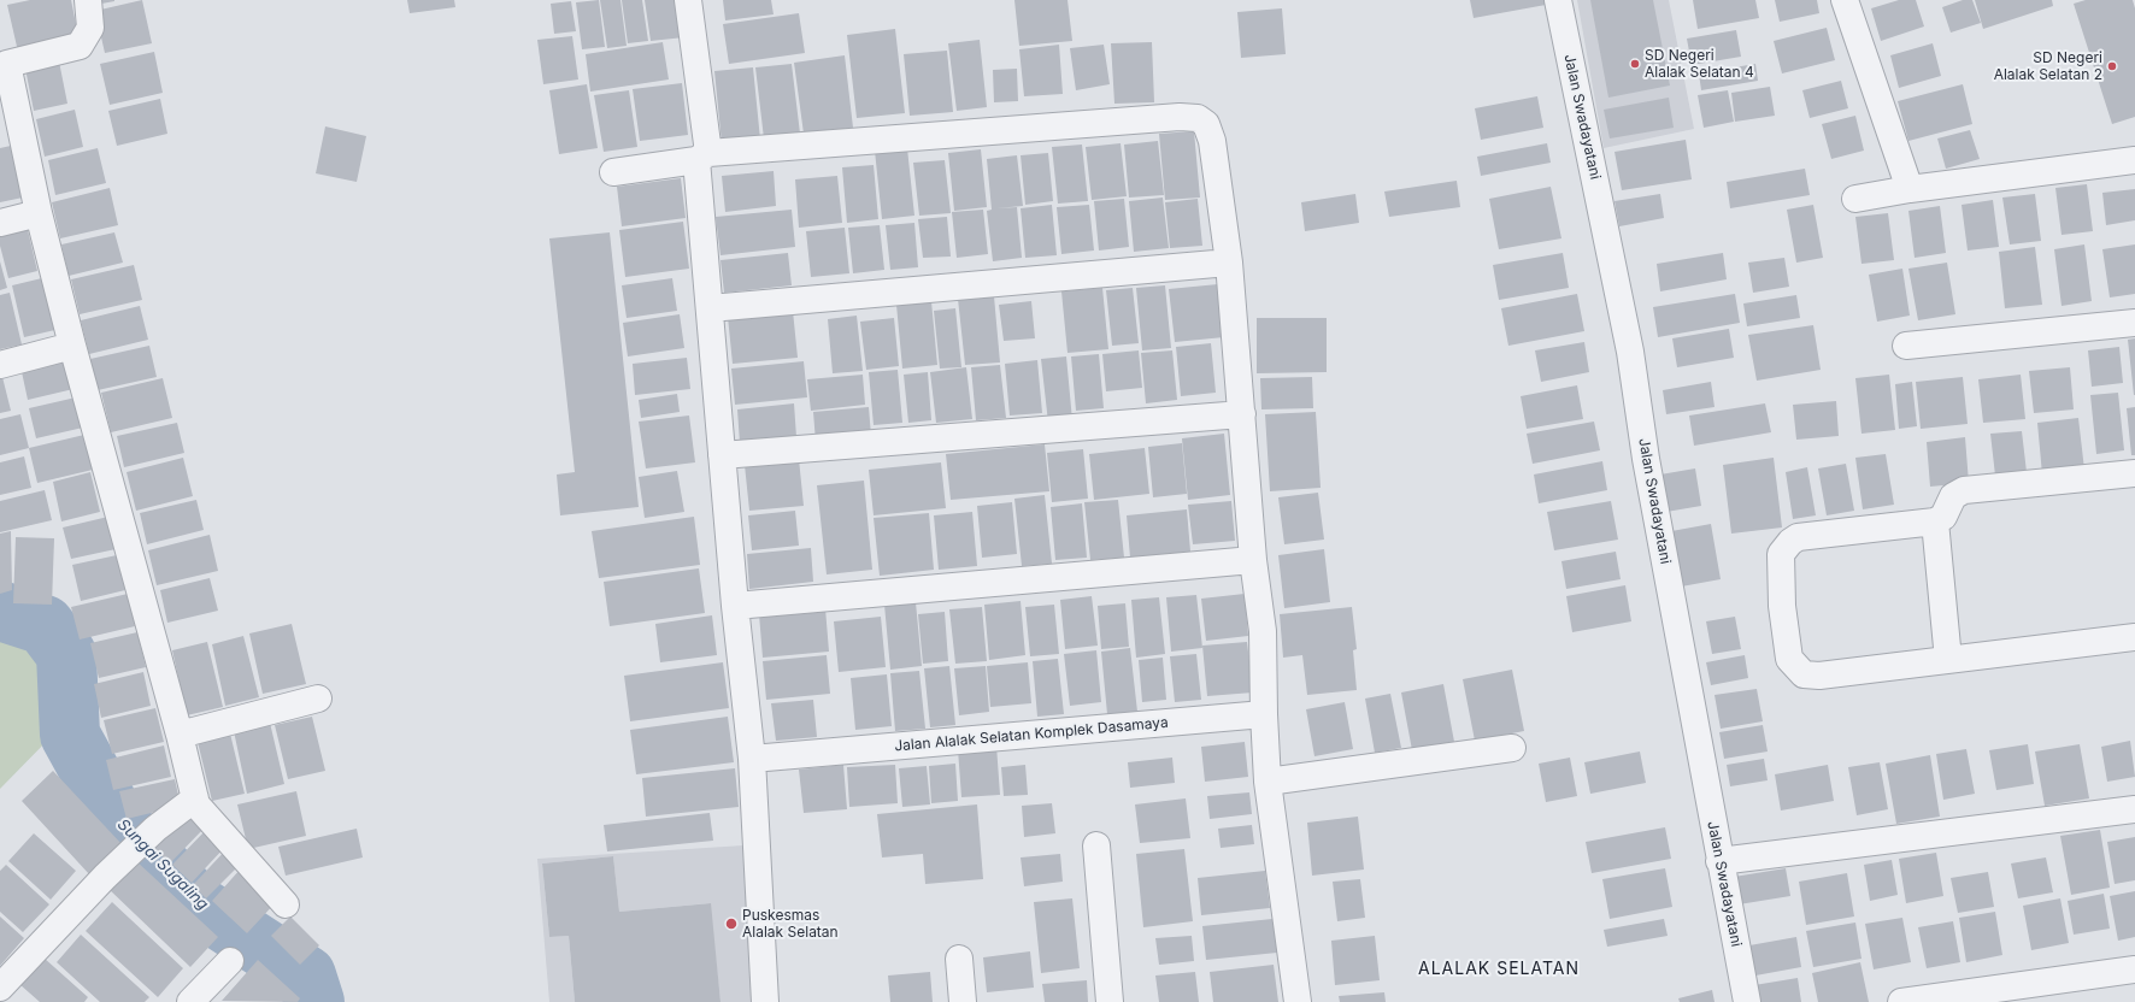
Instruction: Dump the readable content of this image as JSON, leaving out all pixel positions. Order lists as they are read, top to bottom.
{
  "streets": {
    "street": ["Jalan Swadayatani", "Jalan Alalak Selatan Komplek Dasamaya"]
  },
  "districts": ["ALALAK SELATAN"],
  "water": ["Sungai Sugaling"],
  "places": ["SD Negeri Alalak Selatan 4", "SD Negeri Alalak Selatan 2", "Puskesmas Alalak Selatan"]
}
